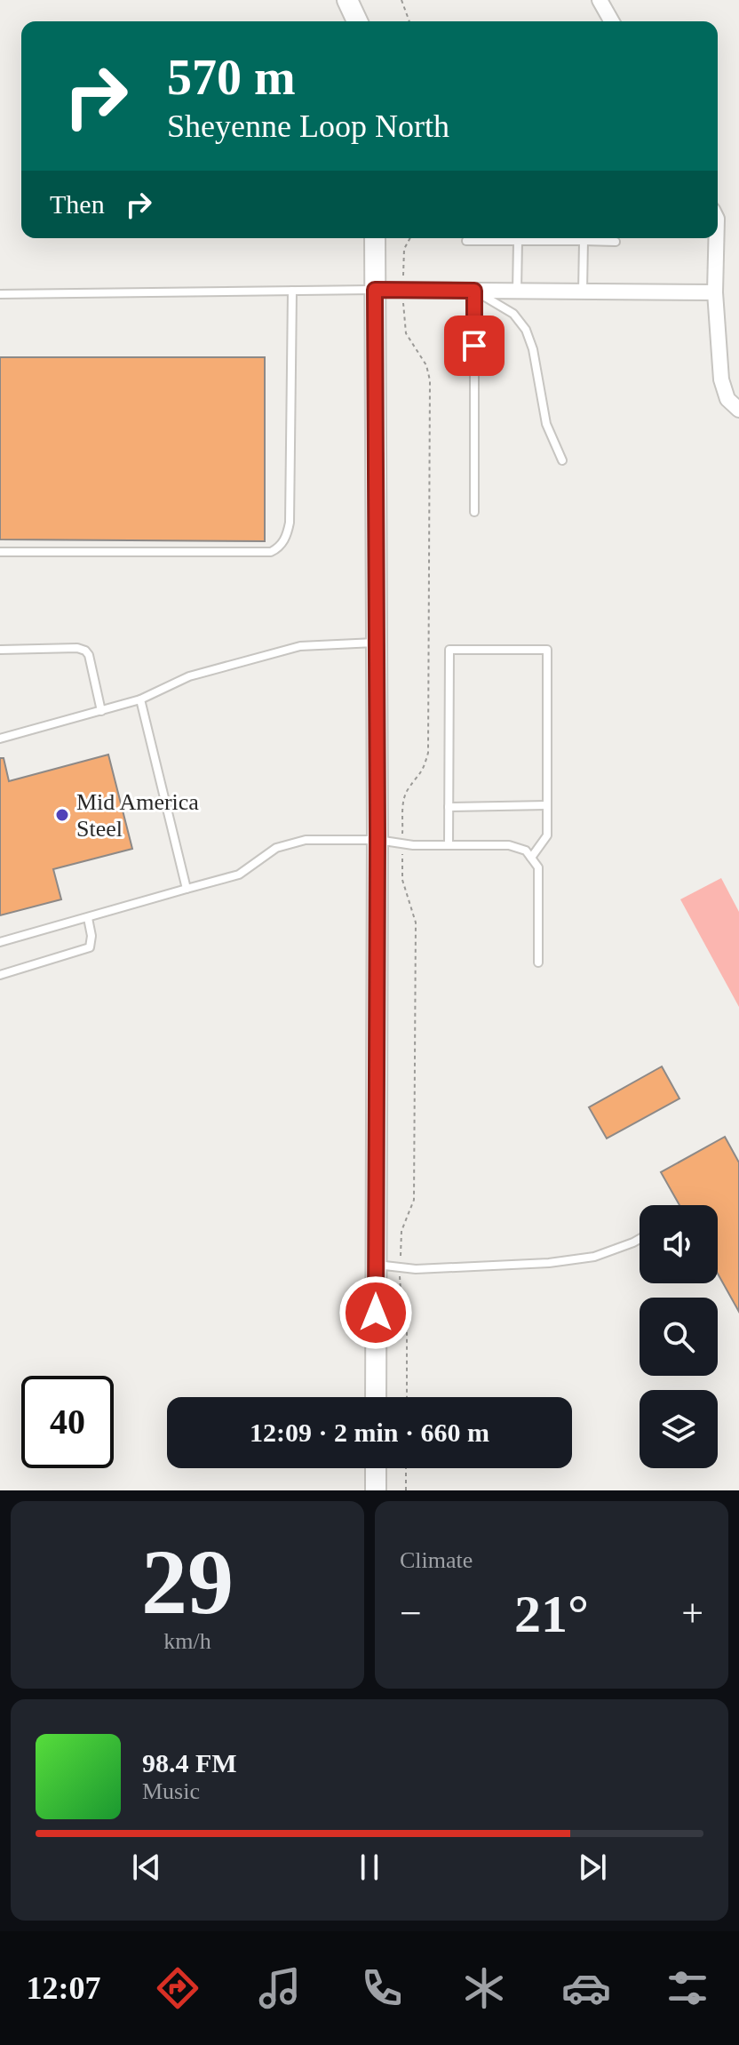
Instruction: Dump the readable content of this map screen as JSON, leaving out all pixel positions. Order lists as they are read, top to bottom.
{
  "places": ["Mid America Steel"],
  "page": {
    "turn": ["570 m", "Sheyenne Loop North"],
    "then": "Then",
    "limit": "40",
    "trip": "12:09 · 2 min · 660 m",
    "tile": [
      ["29", "km/h"],
      "Climate"
    ],
    "heat": ["−", "21°", "+"],
    "song": ["98.4 FM", "Music"],
    "tabs": "12:07"
  }
}
